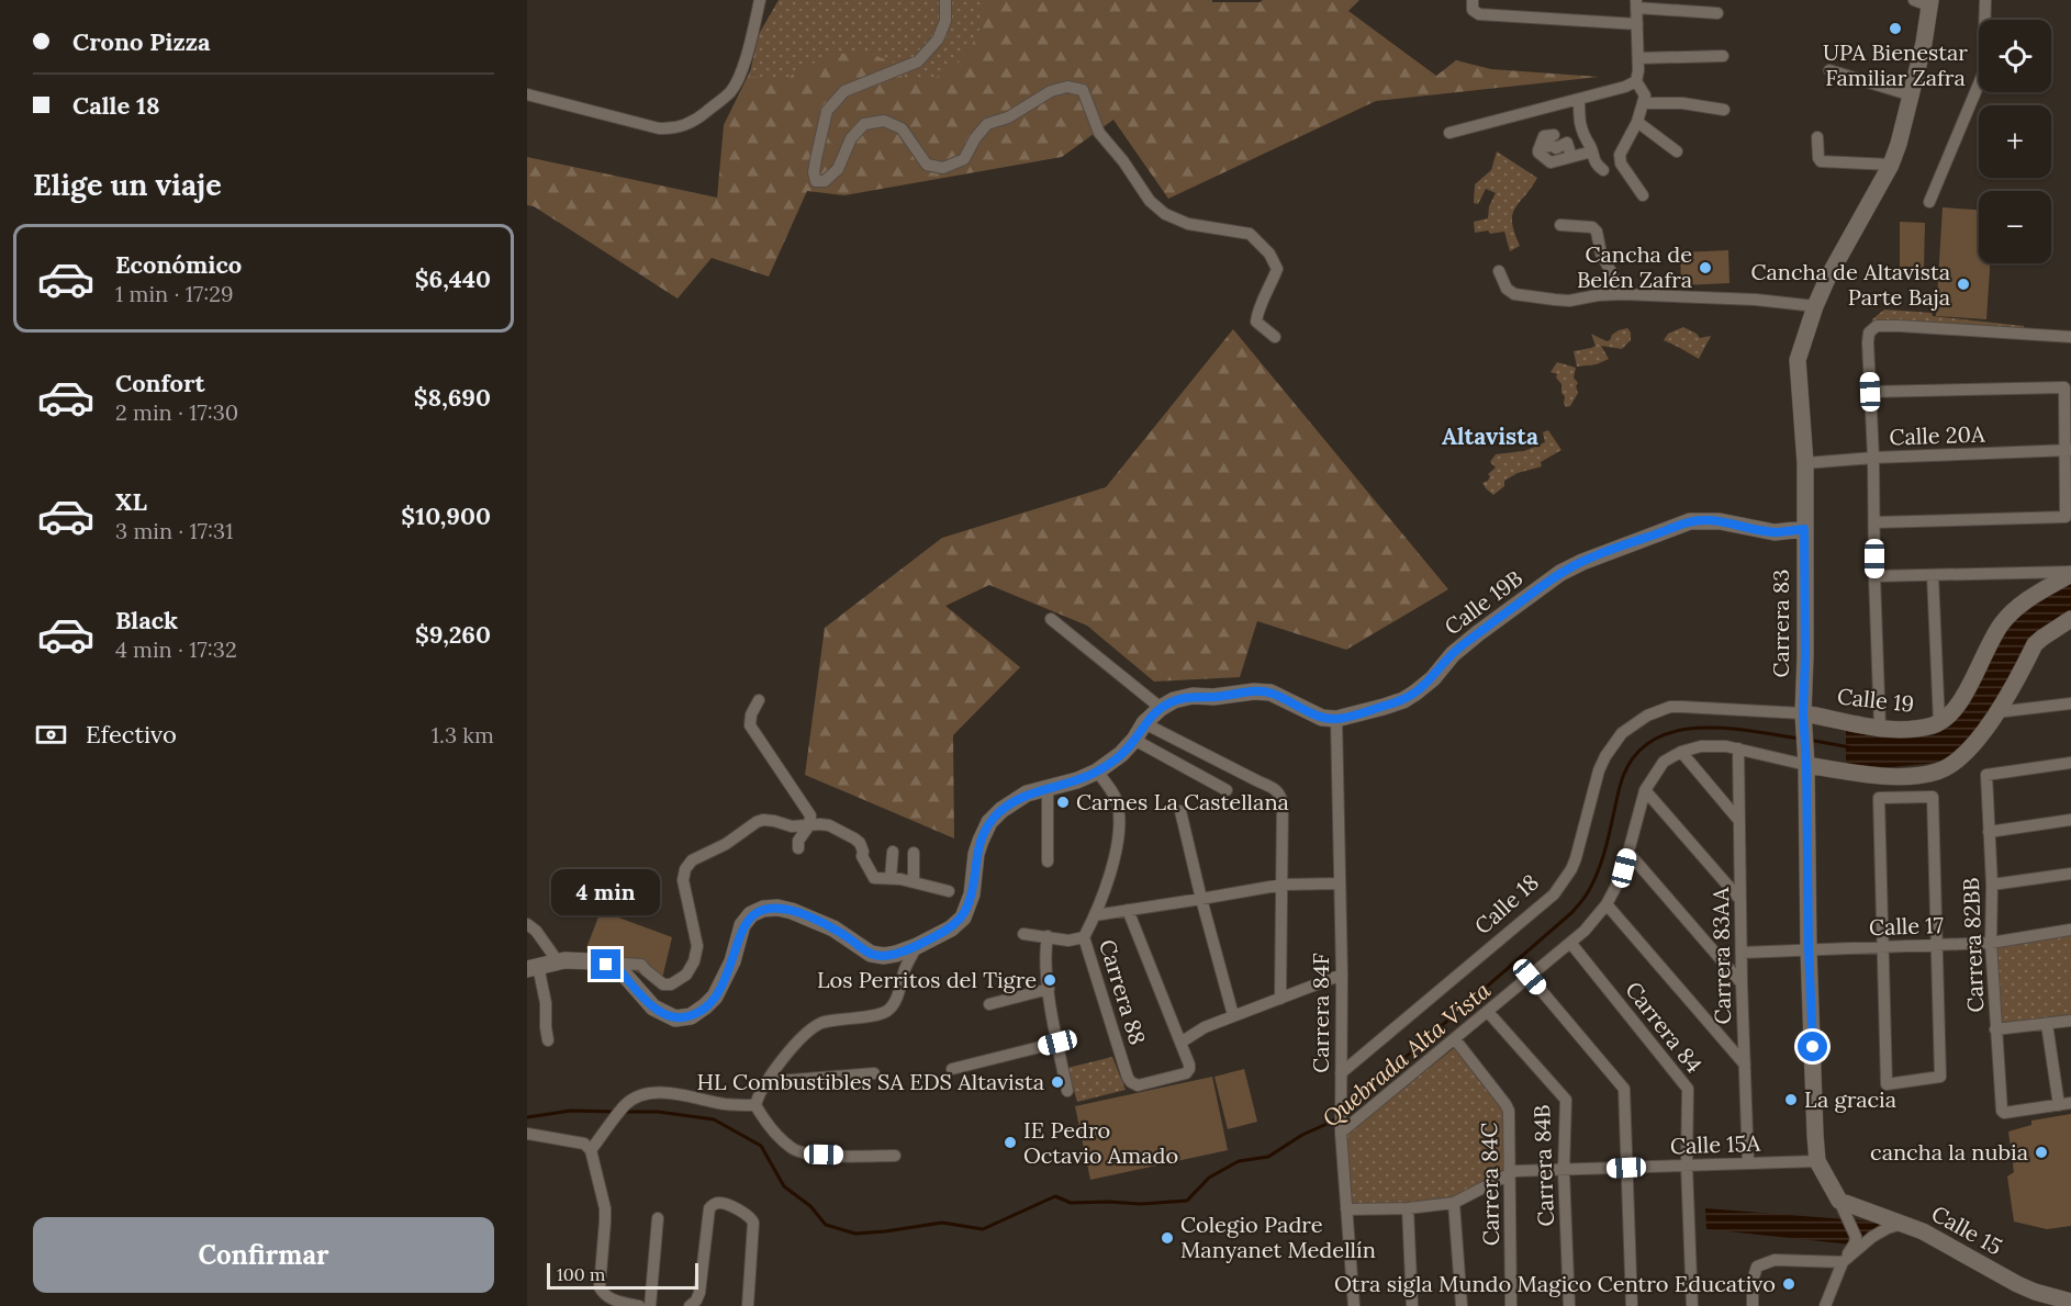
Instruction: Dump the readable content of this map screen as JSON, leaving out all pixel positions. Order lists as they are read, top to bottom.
{
  "streets": {
    "street": [
      "Calle 20A",
      "Calle 19B",
      "Carrera 83",
      "Calle 19",
      "Calle 18",
      "Calle 17",
      "Carrera 82BB",
      "Carrera 83AA",
      "Carrera 88",
      "Carrera 84F",
      "Carrera 84",
      "Calle 15A",
      "Carrera 84B",
      "Carrera 84C",
      "Calle 15"
    ]
  },
  "crossings": [
    ["Calle 20A", "Carrera 83"],
    ["Calle 19B", "Carrera 83"],
    ["Calle 19B", "Carrera 84F"],
    ["Carrera 83", "Calle 19"],
    ["Carrera 83", "Calle 17"],
    ["Carrera 83", "Calle 15A"],
    ["Carrera 83", "Calle 15"],
    ["Calle 19", "Calle 18"],
    ["Calle 18", "Carrera 84F"],
    ["Calle 17", "Carrera 82BB"],
    ["Calle 17", "Carrera 83AA"],
    ["Carrera 83AA", "Calle 15A"],
    ["Carrera 84F", "Calle 15A"],
    ["Carrera 84", "Calle 15A"],
    ["Calle 15A", "Carrera 84B"],
    ["Calle 15A", "Carrera 84C"]
  ],
  "districts": ["Altavista"],
  "water": ["Quebrada Alta Vista"],
  "places": [
    "UPA Bienestar Familiar Zafra",
    "Cancha de Belén Zafra",
    "Cancha de Altavista Parte Baja",
    "Carnes La Castellana",
    "Los Perritos del Tigre",
    "HL Combustibles SA EDS Altavista",
    "La gracia",
    "IE Pedro Octavio Amado",
    "cancha la nubia",
    "Colegio Padre Manyanet Medellín",
    "Otra sigla Mundo Magico Centro Educativo"
  ],
  "scale_bar": "100 m",
  "page": {
    "banner": ["Crono Pizza", "Calle 18"],
    "map_buttons": ["+", "−"],
    "heading": "Elige un viaje",
    "list": [
      {
        "name": "Económico",
        "note": "1 min · 17:29",
        "value": "$6,440"
      },
      {
        "name": "Confort",
        "note": "2 min · 17:30",
        "value": "$8,690"
      },
      {
        "name": "XL",
        "note": "3 min · 17:31",
        "value": "$10,900"
      },
      {
        "name": "Black",
        "note": "4 min · 17:32",
        "value": "$9,260"
      }
    ],
    "pay": ["Efectivo", "1.3 km"],
    "bubble": "4 min",
    "buttons": "Confirmar",
    "scale": "100 m"
  }
}
